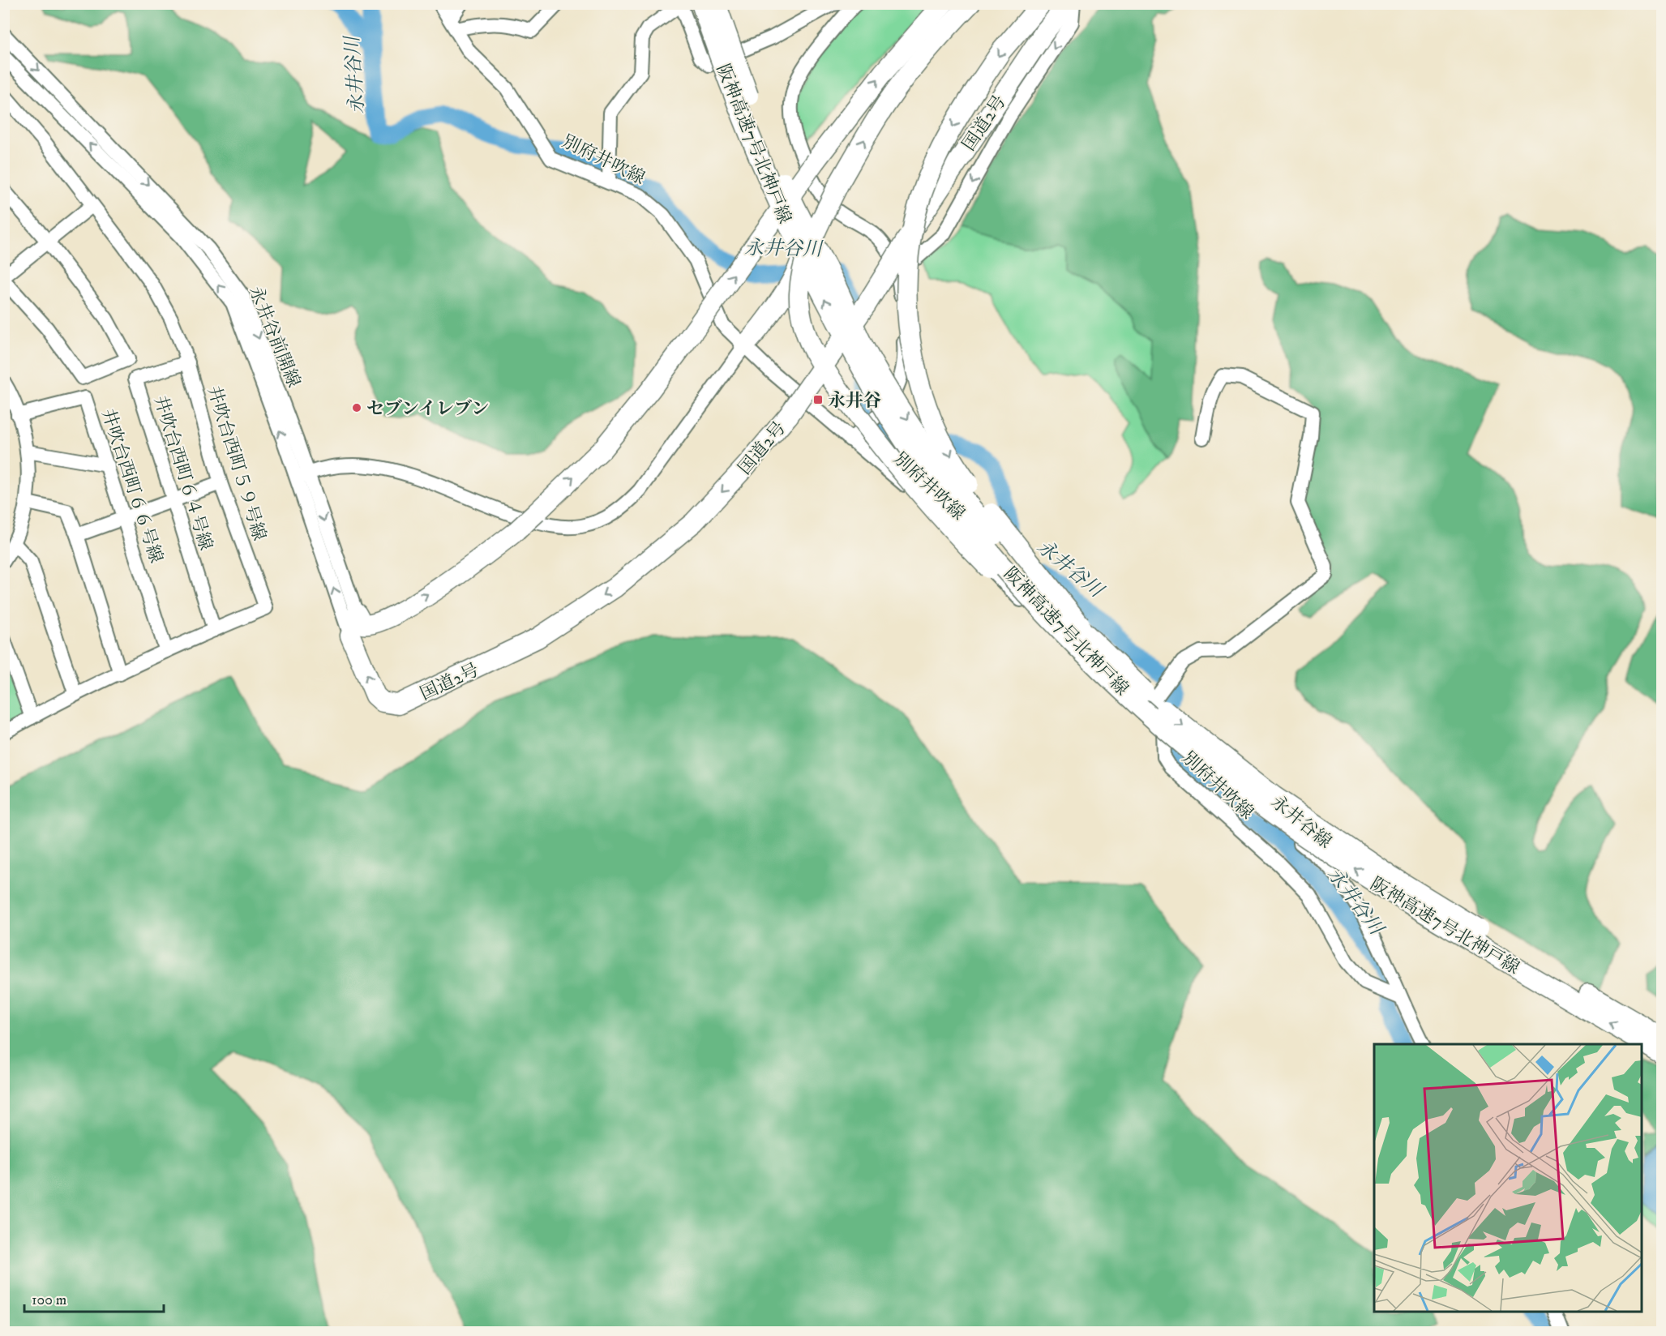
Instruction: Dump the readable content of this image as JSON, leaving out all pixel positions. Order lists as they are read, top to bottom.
{
  "streets": {
    "highway": ["国道2号", "阪神高速7号北神戸線"],
    "street": [
      "別府井吹線",
      "永井谷前開線",
      "井吹台西町５９号線",
      "井吹台西町６４号線",
      "井吹台西町６６号線",
      "永井谷線"
    ]
  },
  "crossings": [
    ["国道2号", "永井谷前開線"],
    ["別府井吹線", "永井谷線"],
    ["井吹台西町５９号線", "井吹台西町６４号線"],
    ["井吹台西町５９号線", "井吹台西町６６号線"]
  ],
  "water": ["永井谷川"],
  "places": {
    "transit": ["永井谷"],
    "other": ["セブンイレブン"]
  },
  "scale_bar": "100 m"
}
